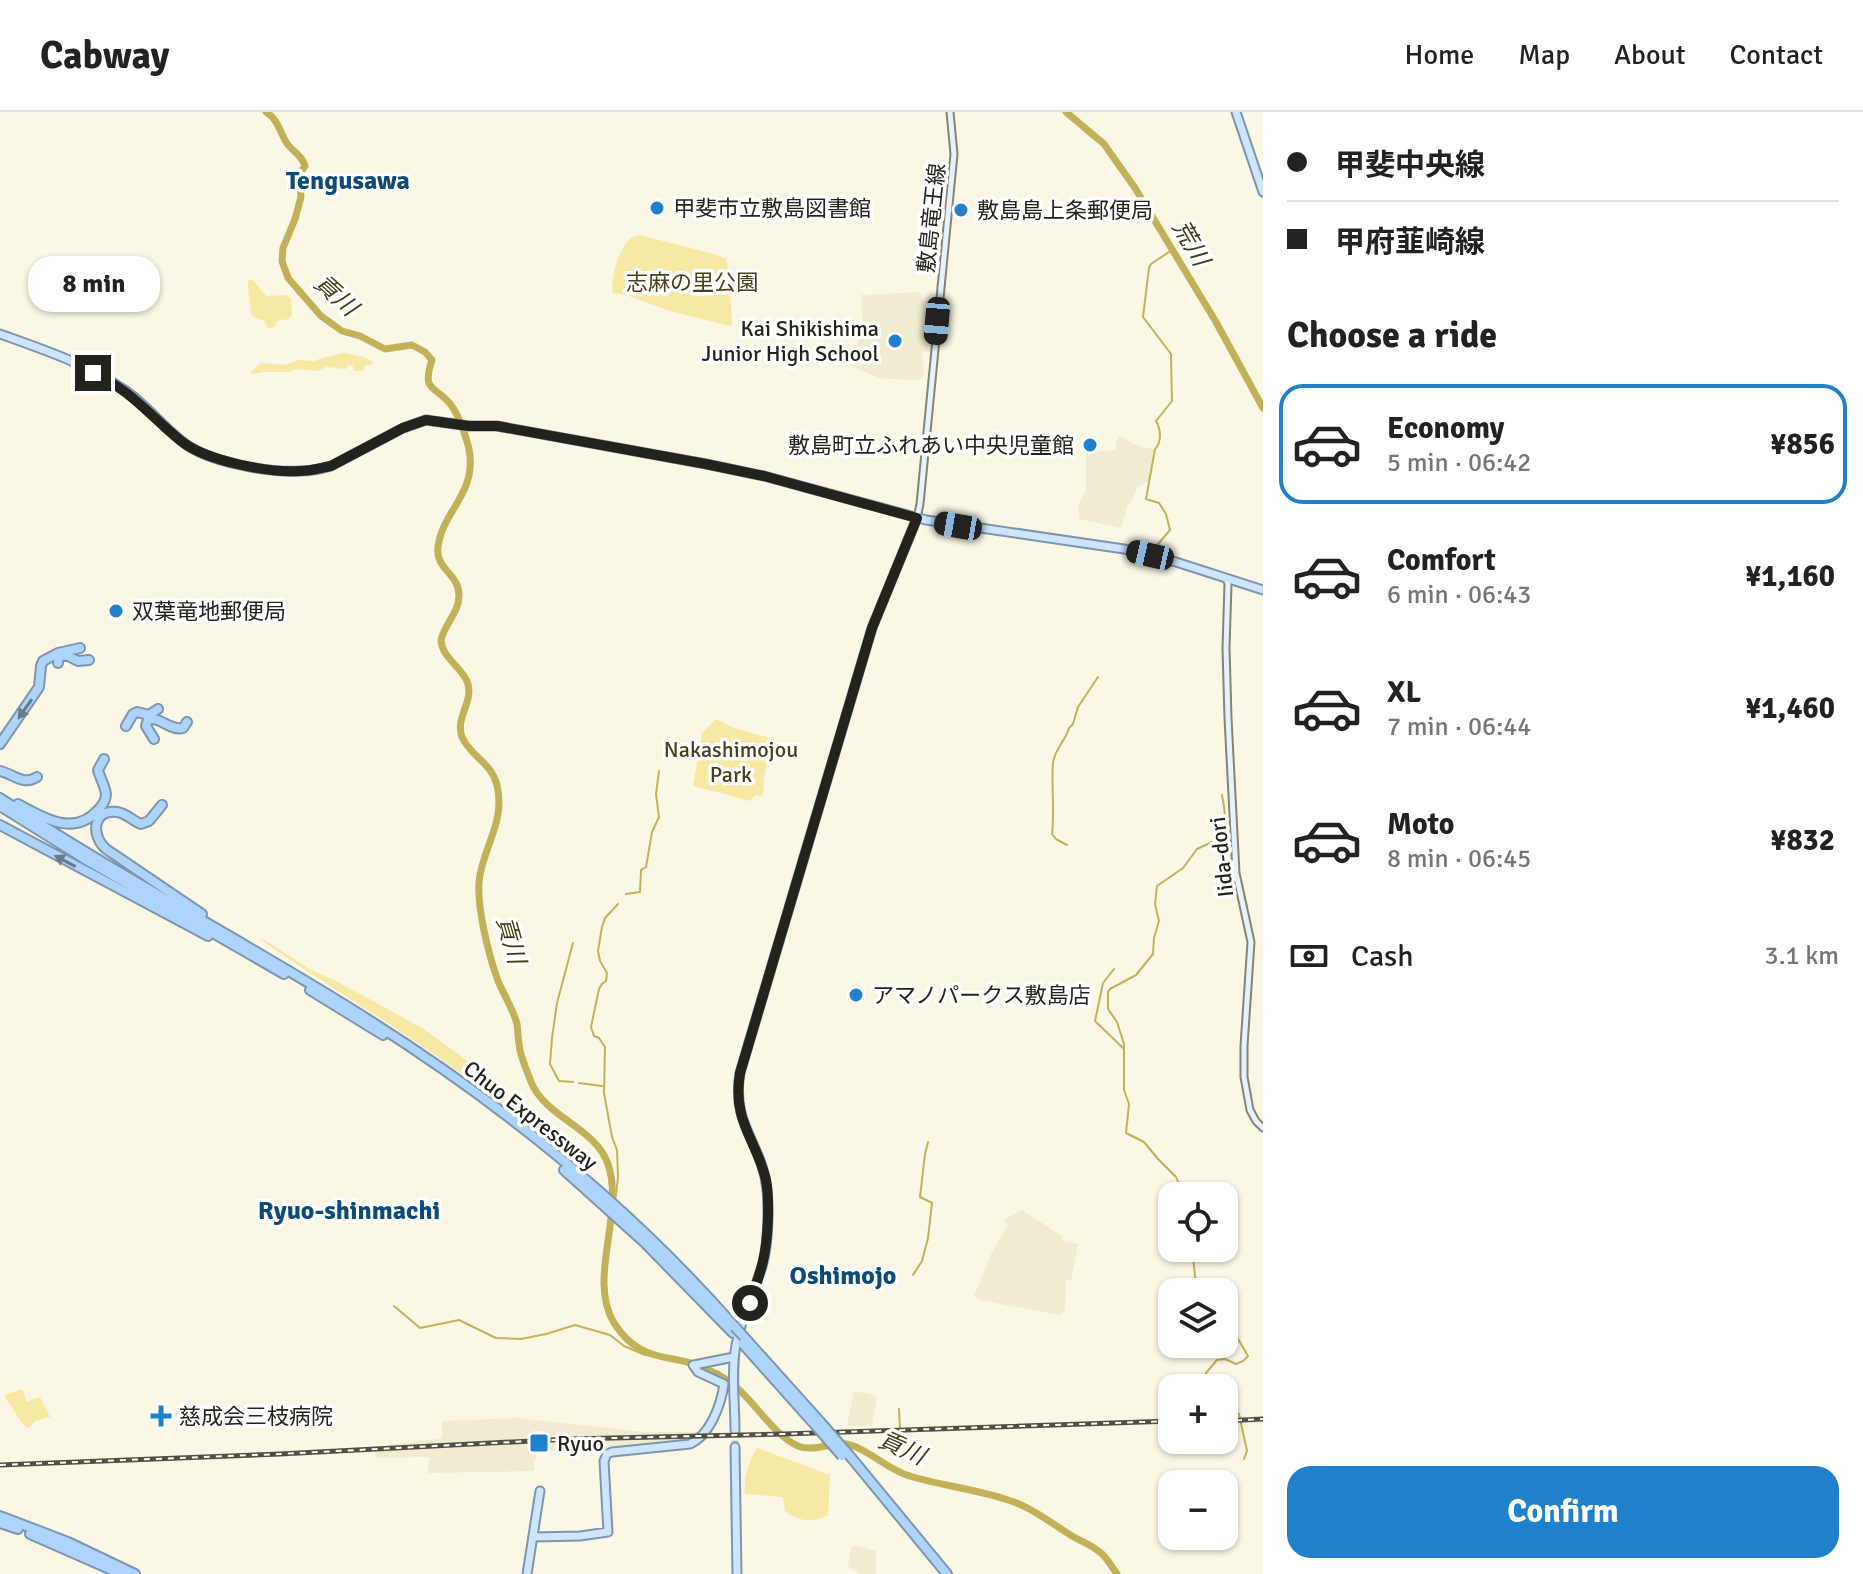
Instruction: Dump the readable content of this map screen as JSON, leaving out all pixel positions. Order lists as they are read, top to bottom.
{
  "streets": {
    "highway": ["Chuo Expressway"],
    "main road": ["敷島竜王線", "Iida-dori"]
  },
  "districts": ["Tengusawa", "Ryuo-shinmachi", "Oshimojo"],
  "water": ["荒川", "貢川"],
  "parks": ["志麻の里公園", "Nakashimojou Park"],
  "places": {
    "other": [
      "甲斐市立敷島図書館",
      "敷島島上条郵便局",
      "Kai Shikishima Junior High School",
      "敷島町立ふれあい中央児童館",
      "双葉竜地郵便局",
      "アマノパークス敷島店"
    ],
    "health": ["慈成会三枝病院"],
    "transit": ["Ryuo"]
  },
  "page": {
    "header": "Cabway",
    "nav": [
      "Home",
      "Map",
      "About",
      "Contact"
    ],
    "banner": ["甲斐中央線", "甲府韮崎線"],
    "bubble": "8 min",
    "heading": "Choose a ride",
    "list": [
      {
        "name": "Economy",
        "note": "5 min · 06:42",
        "value": "¥856"
      },
      {
        "name": "Comfort",
        "note": "6 min · 06:43",
        "value": "¥1,160"
      },
      {
        "name": "XL",
        "note": "7 min · 06:44",
        "value": "¥1,460"
      },
      {
        "name": "Moto",
        "note": "8 min · 06:45",
        "value": "¥832"
      }
    ],
    "pay": ["Cash", "3.1 km"],
    "map_buttons": ["+", "−"],
    "buttons": "Confirm"
  }
}
